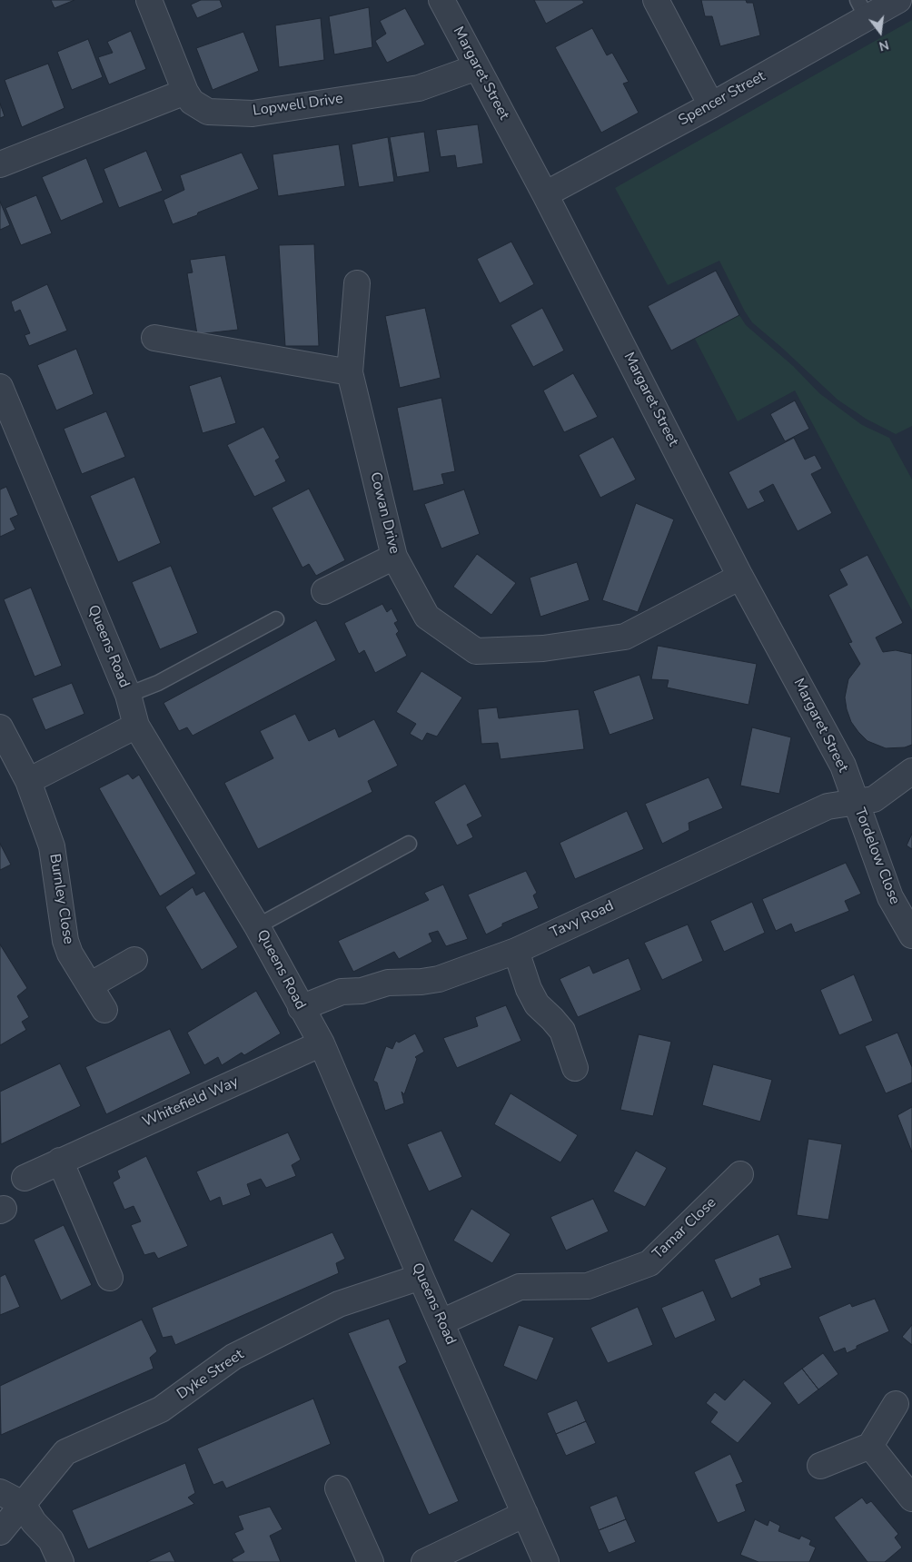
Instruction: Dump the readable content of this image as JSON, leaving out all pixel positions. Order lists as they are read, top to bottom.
{
  "streets": {
    "street": [
      "Margaret Street",
      "Spencer Street",
      "Lopwell Drive",
      "Cowan Drive",
      "Queens Road",
      "Tordelow Close",
      "Burnley Close",
      "Tavy Road",
      "Whitefield Way",
      "Tamar Close",
      "Dyke Street"
    ]
  },
  "crossings": [
    ["Margaret Street", "Spencer Street"],
    ["Margaret Street", "Lopwell Drive"],
    ["Margaret Street", "Cowan Drive"],
    ["Margaret Street", "Tordelow Close"],
    ["Margaret Street", "Tavy Road"],
    ["Queens Road", "Tavy Road"],
    ["Queens Road", "Whitefield Way"],
    ["Queens Road", "Tamar Close"],
    ["Queens Road", "Dyke Street"],
    ["Tordelow Close", "Tavy Road"]
  ],
  "north": "bottom"
}
